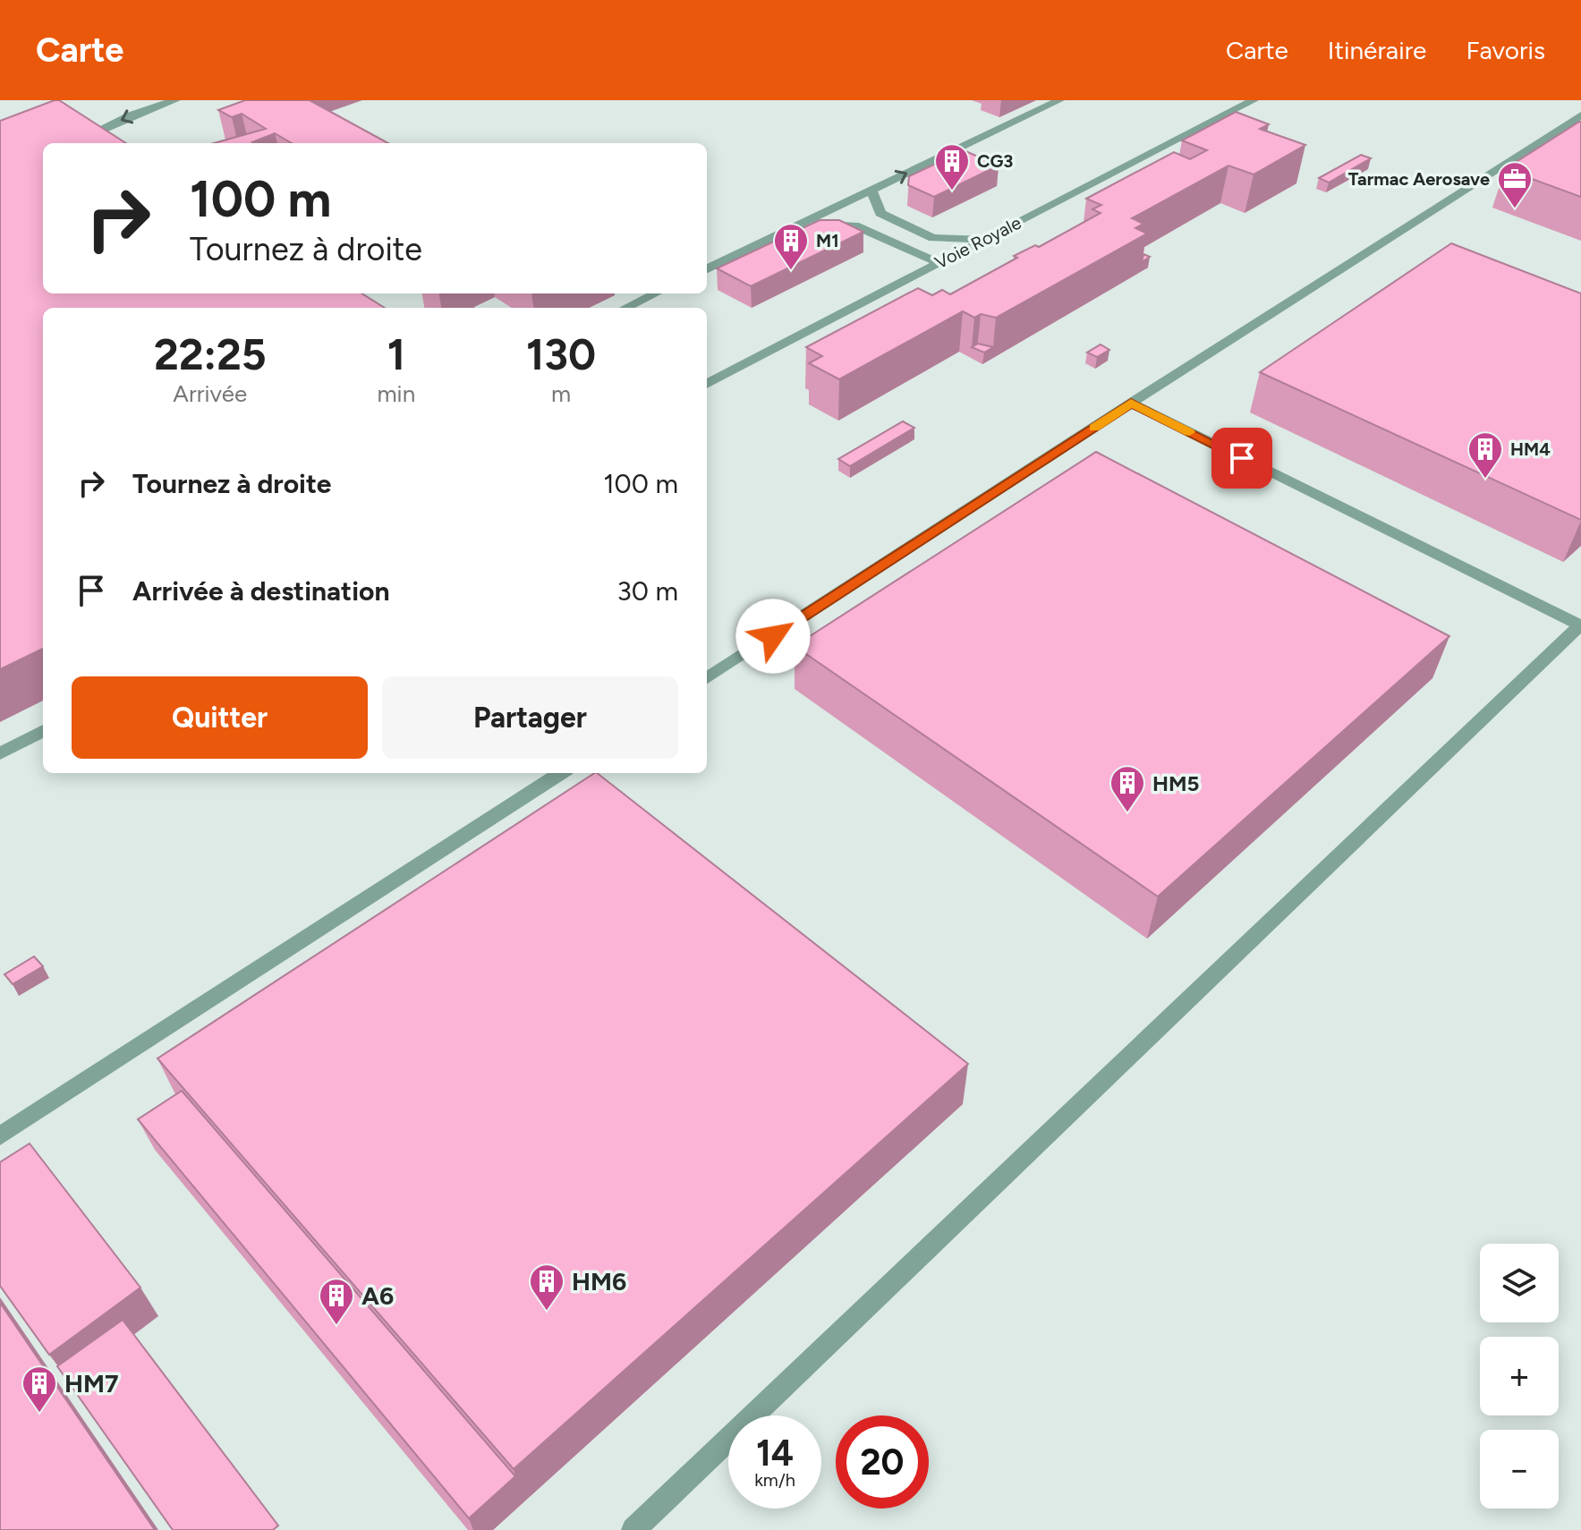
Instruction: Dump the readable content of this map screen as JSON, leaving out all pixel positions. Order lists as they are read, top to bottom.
{
  "streets": {
    "lane": ["Voie Royale"]
  },
  "places": {
    "building": [
      "CG3",
      "M1",
      "HM4",
      "HM5",
      "HM6",
      "A6",
      "HM7"
    ],
    "office": ["Tarmac Aerosave"]
  },
  "page": {
    "header": "Carte",
    "nav": ["Carte", "Itinéraire", "Favoris"],
    "turn": ["100 m", "Tournez à droite"],
    "eta": [
      "22:25",
      "Arrivée",
      "1",
      "min",
      "130",
      "m"
    ],
    "list": [
      {
        "name": "Tournez à droite",
        "value": "100 m"
      },
      {
        "name": "Arrivée à destination",
        "value": "30 m"
      }
    ],
    "buttons": ["Quitter", "Partager"],
    "map_buttons": ["+", "−"],
    "speed": "14 km/h",
    "limit": "20"
  }
}
